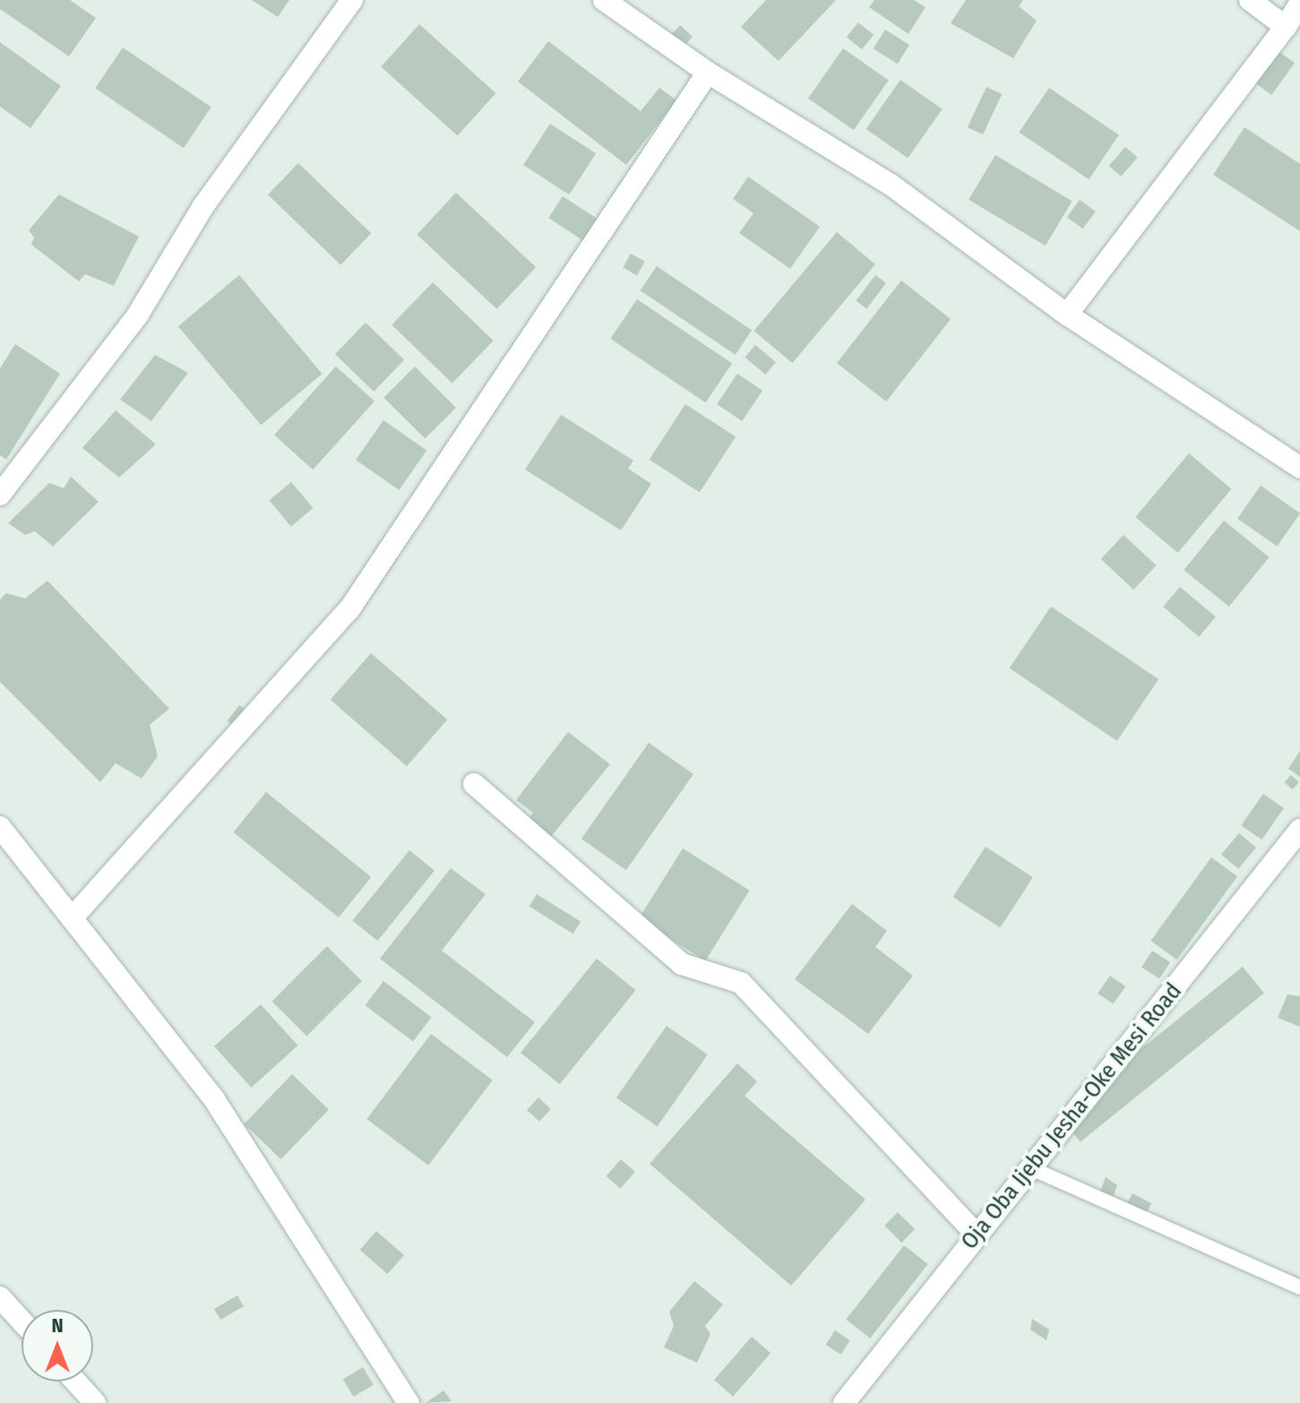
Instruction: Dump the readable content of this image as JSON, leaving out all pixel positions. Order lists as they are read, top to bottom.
{
  "streets": {
    "street": ["Oja Oba Ijebu Jesha-Oke Mesi Road"]
  },
  "north": "top"
}
